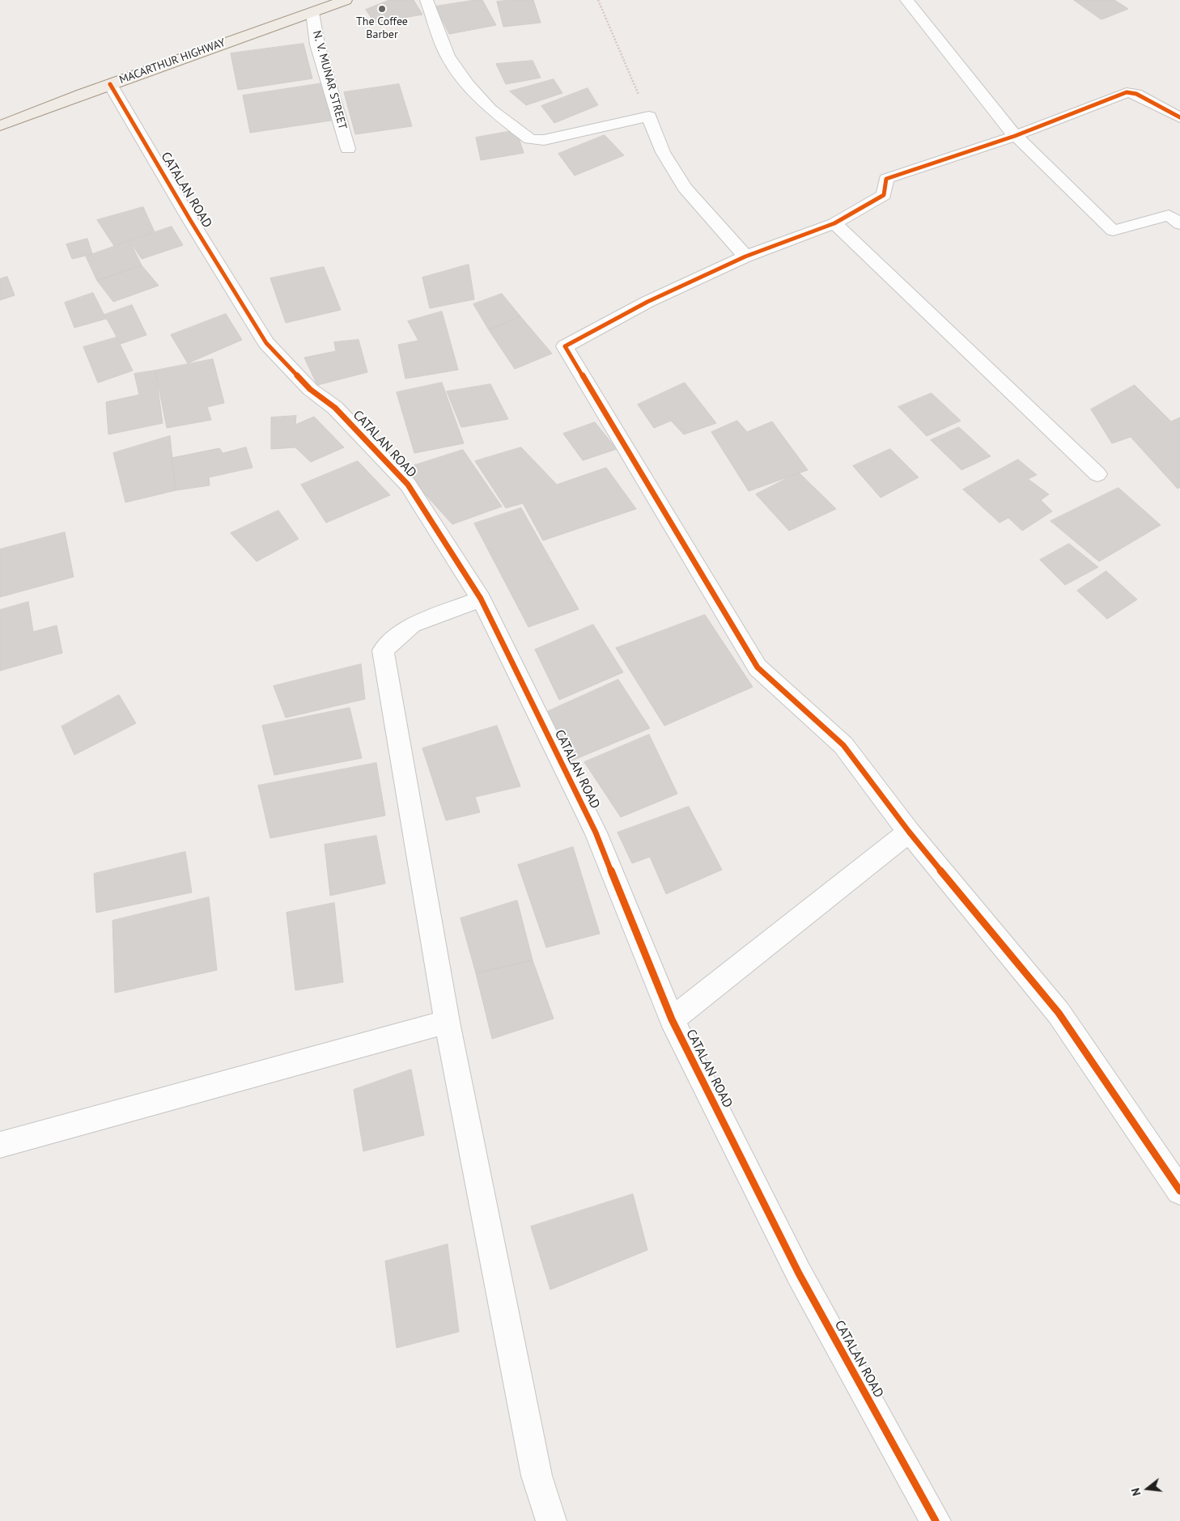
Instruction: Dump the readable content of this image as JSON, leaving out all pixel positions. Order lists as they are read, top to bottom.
{
  "streets": {
    "main road": ["MACARTHUR HIGHWAY"],
    "street": ["N. V. MUNAR STREET", "CATALAN ROAD"]
  },
  "crossings": [
    ["MACARTHUR HIGHWAY", "N. V. MUNAR STREET"],
    ["MACARTHUR HIGHWAY", "CATALAN ROAD"]
  ],
  "places": ["The Coffee Barber"],
  "north": "left"
}
